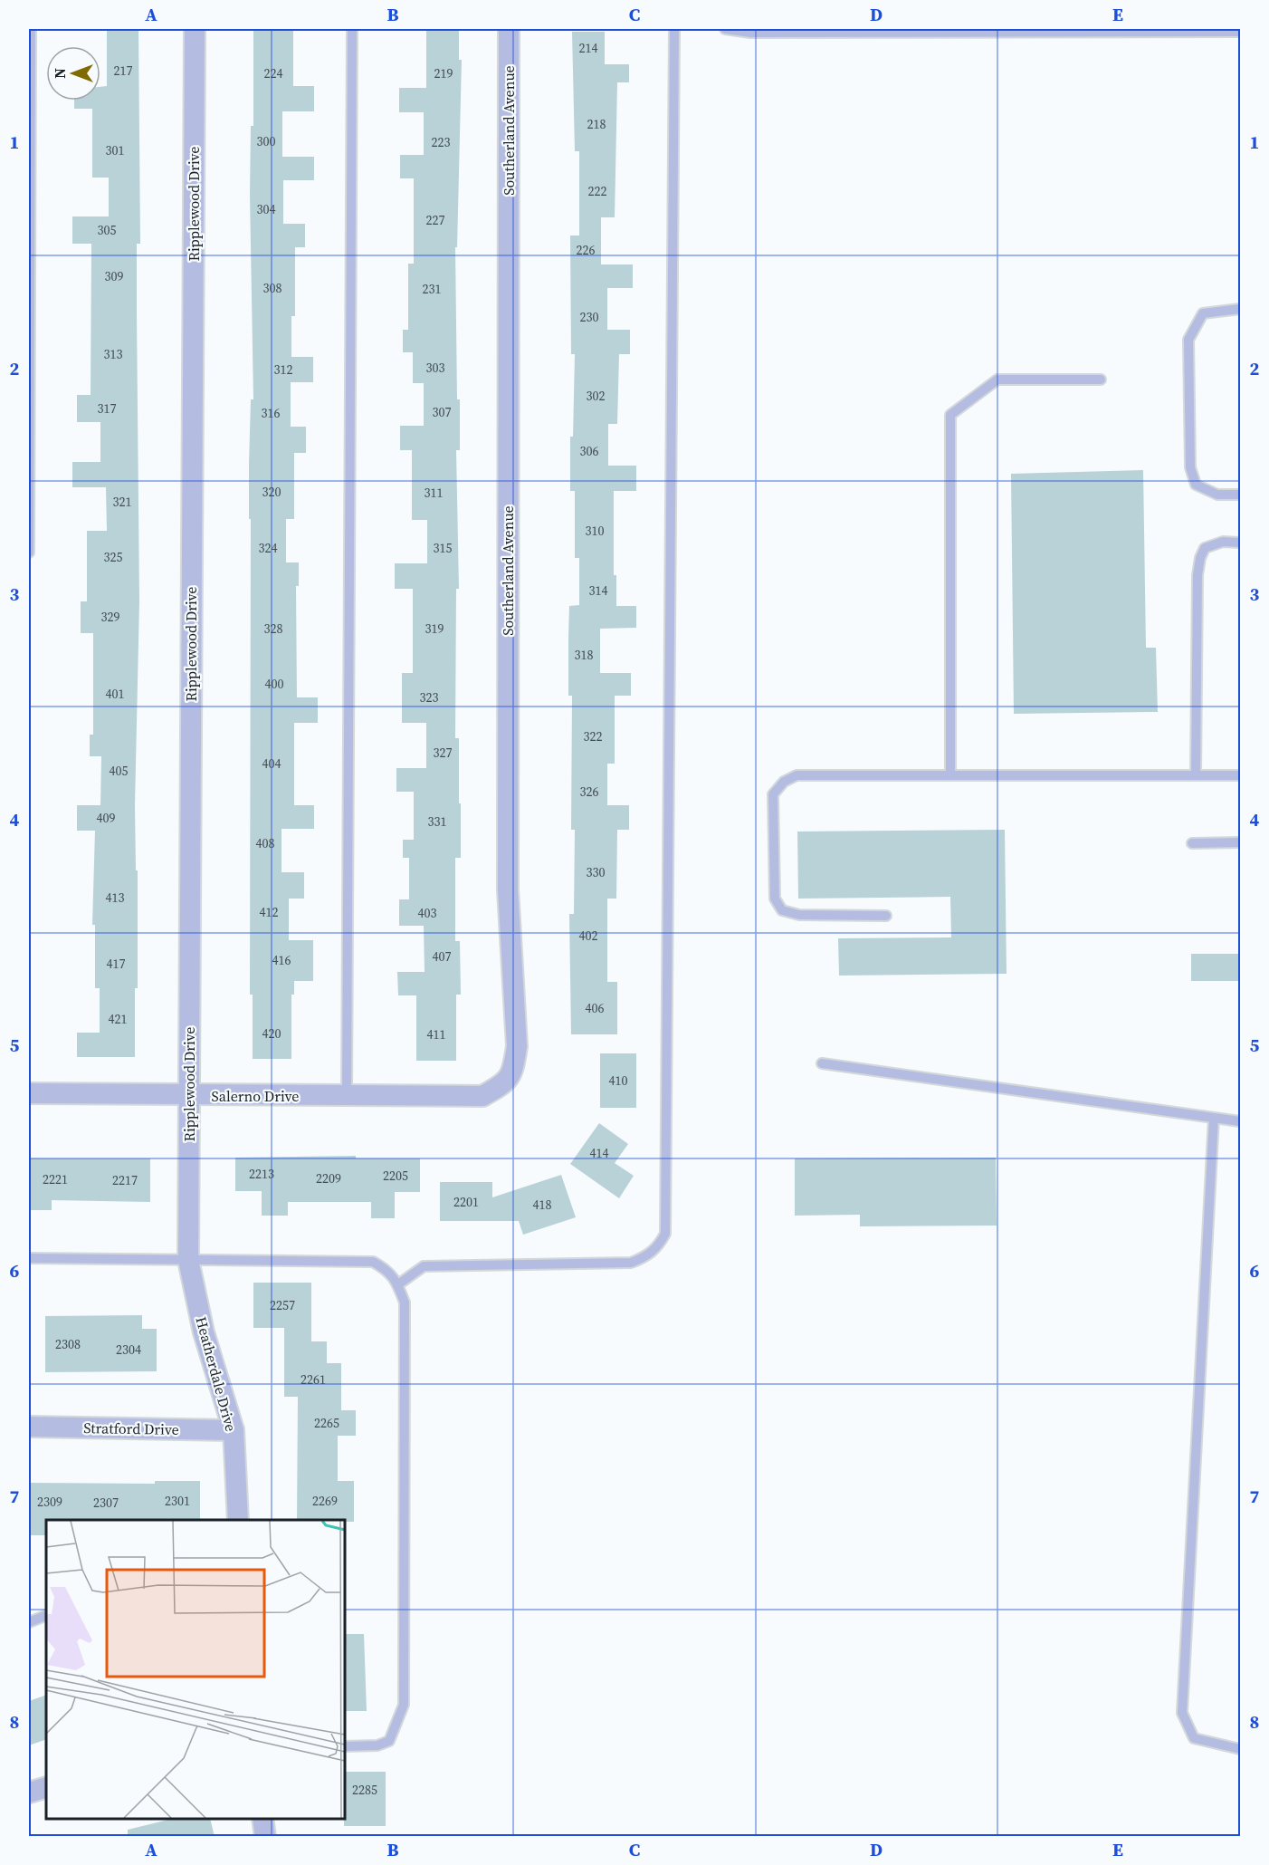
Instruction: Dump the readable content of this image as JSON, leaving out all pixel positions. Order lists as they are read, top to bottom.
{
  "streets": {
    "street": [
      "Southerland Avenue",
      "Ripplewood Drive",
      "Salerno Drive",
      "Heatherdale Drive",
      "Stratford Drive"
    ]
  },
  "crossings": [
    ["Southerland Avenue", "Salerno Drive"],
    ["Ripplewood Drive", "Salerno Drive"],
    ["Ripplewood Drive", "Heatherdale Drive"],
    ["Heatherdale Drive", "Stratford Drive"]
  ],
  "house_numbers": [
    "214",
    "217",
    "224",
    "219",
    "218",
    "300",
    "223",
    "301",
    "222",
    "304",
    "227",
    "305",
    "226",
    "309",
    "308",
    "231",
    "230",
    "313",
    "303",
    "312",
    "302",
    "317",
    "307",
    "316",
    "306",
    "320",
    "311",
    "321",
    "310",
    "324",
    "315",
    "325",
    "314",
    "329",
    "328",
    "319",
    "318",
    "400",
    "401",
    "323",
    "322",
    "327",
    "404",
    "405",
    "326",
    "409",
    "331",
    "408",
    "330",
    "413",
    "412",
    "403",
    "402",
    "407",
    "416",
    "417",
    "406",
    "421",
    "420",
    "411",
    "410",
    "414",
    "2213",
    "2205",
    "2209",
    "2221",
    "2217",
    "2201",
    "418",
    "2257",
    "2308",
    "2304",
    "2261",
    "2265",
    "2301",
    "2269",
    "2309",
    "2307",
    "2285"
  ],
  "north": "left",
  "grid": {
    "columns": [
      "A",
      "B",
      "C",
      "D",
      "E"
    ],
    "rows": [
      "1",
      "2",
      "3",
      "4",
      "5",
      "6",
      "7",
      "8"
    ]
  }
}
